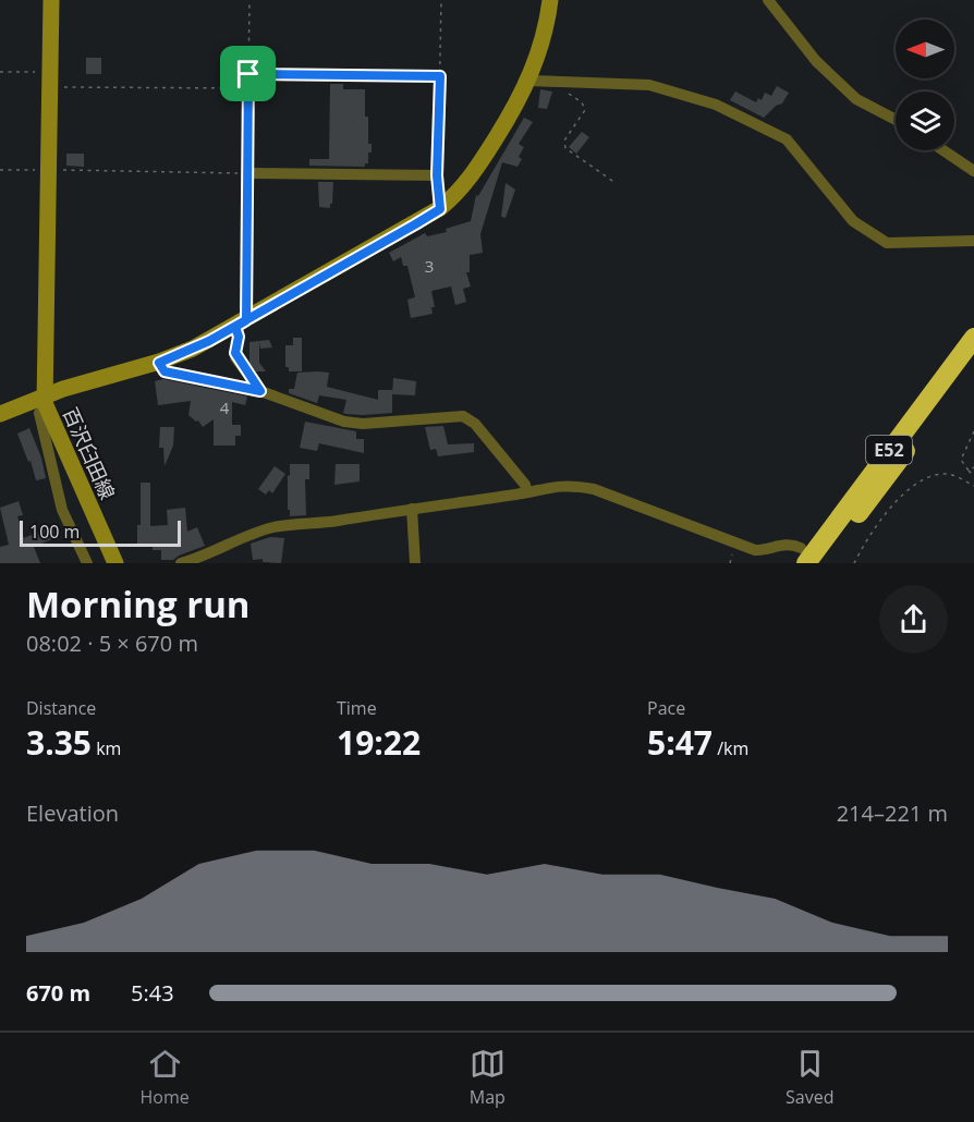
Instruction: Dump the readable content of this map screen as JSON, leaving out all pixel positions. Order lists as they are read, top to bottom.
{
  "streets": {
    "highway": ["E52"],
    "main road": ["百沢臼田線"]
  },
  "house_numbers": ["3", "4"],
  "scale_bar": "100 m",
  "north": "left",
  "page": {
    "scale": "100 m",
    "heading": ["Morning run", "08:02 · 5 × 670 m"],
    "stats": [
      ["Distance", "3.35 km"],
      ["Time", "19:22"],
      ["Pace", "5:47 /km"]
    ],
    "chart": ["Elevation", "214–221 m"],
    "list": [
      {
        "name": "670 m",
        "note": "5:43"
      }
    ],
    "tabs": ["Home", "Map", "Saved"]
  }
}
